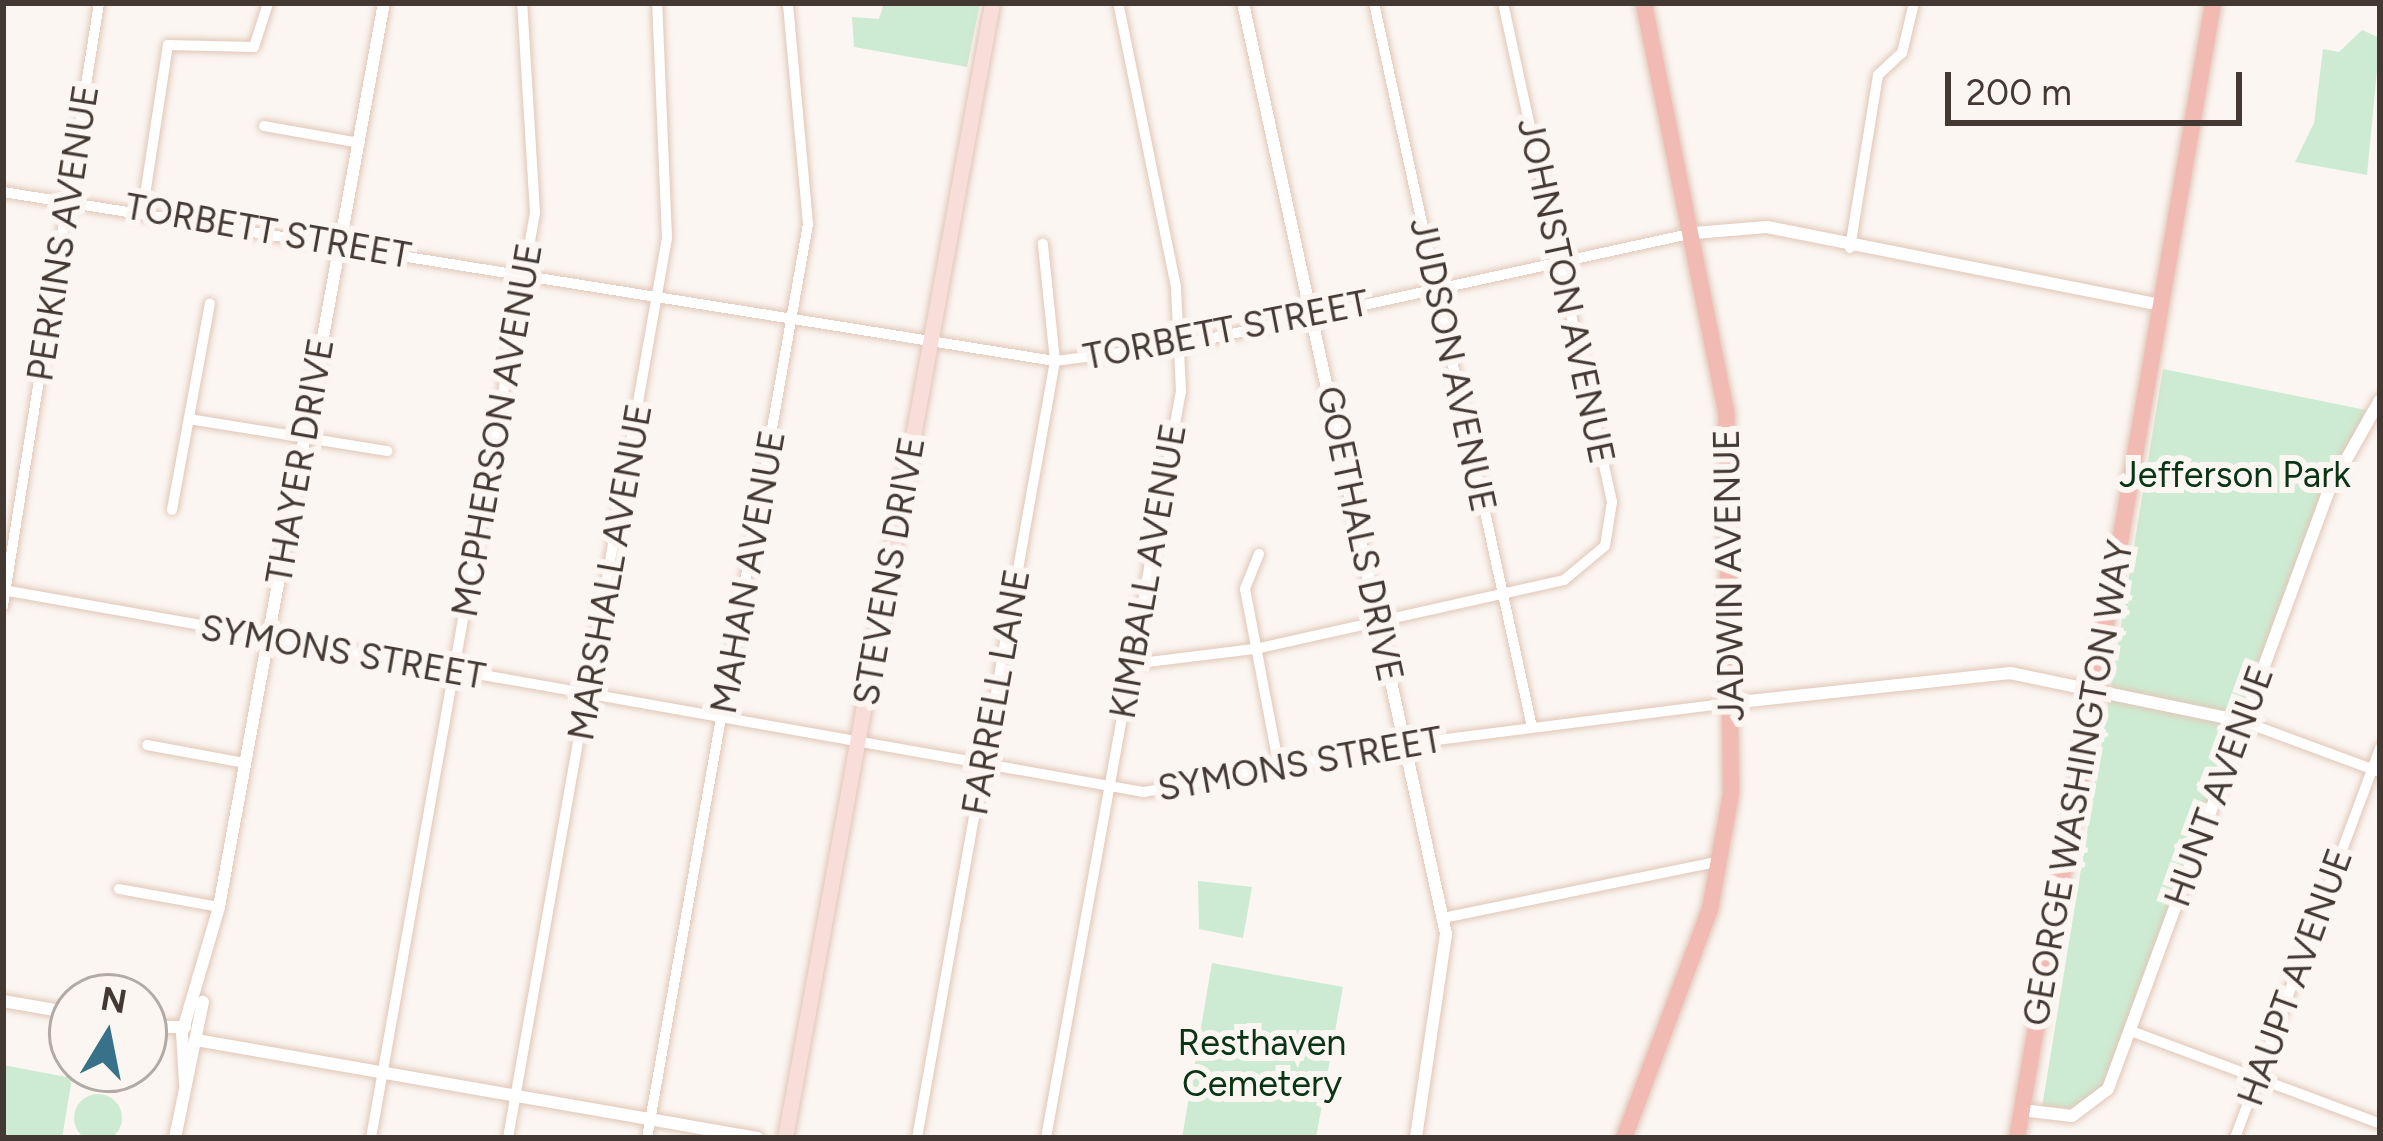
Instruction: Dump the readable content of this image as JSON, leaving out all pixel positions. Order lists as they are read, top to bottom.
{
  "streets": {
    "main road": ["STEVENS DRIVE", "JADWIN AVENUE", "GEORGE WASHINGTON WAY"],
    "street": [
      "TORBETT STREET",
      "PERKINS AVENUE",
      "JOHNSTON AVENUE",
      "JUDSON AVENUE",
      "MCPHERSON AVENUE",
      "THAYER DRIVE",
      "GOETHALS DRIVE",
      "KIMBALL AVENUE",
      "MARSHALL AVENUE",
      "MAHAN AVENUE",
      "SYMONS STREET",
      "FARRELL LANE",
      "HUNT AVENUE",
      "HAUPT AVENUE"
    ]
  },
  "crossings": [
    ["TORBETT STREET", "PERKINS AVENUE"],
    ["TORBETT STREET", "JOHNSTON AVENUE"],
    ["TORBETT STREET", "JUDSON AVENUE"],
    ["TORBETT STREET", "MCPHERSON AVENUE"],
    ["TORBETT STREET", "THAYER DRIVE"],
    ["TORBETT STREET", "GOETHALS DRIVE"],
    ["TORBETT STREET", "STEVENS DRIVE"],
    ["TORBETT STREET", "KIMBALL AVENUE"],
    ["TORBETT STREET", "MARSHALL AVENUE"],
    ["TORBETT STREET", "MAHAN AVENUE"],
    ["TORBETT STREET", "JADWIN AVENUE"],
    ["TORBETT STREET", "FARRELL LANE"],
    ["TORBETT STREET", "GEORGE WASHINGTON WAY"],
    ["PERKINS AVENUE", "SYMONS STREET"],
    ["JOHNSTON AVENUE", "JUDSON AVENUE"],
    ["JUDSON AVENUE", "SYMONS STREET"],
    ["MCPHERSON AVENUE", "SYMONS STREET"],
    ["THAYER DRIVE", "SYMONS STREET"],
    ["GOETHALS DRIVE", "SYMONS STREET"],
    ["STEVENS DRIVE", "SYMONS STREET"],
    ["KIMBALL AVENUE", "SYMONS STREET"],
    ["MARSHALL AVENUE", "SYMONS STREET"],
    ["MAHAN AVENUE", "SYMONS STREET"],
    ["JADWIN AVENUE", "SYMONS STREET"],
    ["SYMONS STREET", "FARRELL LANE"],
    ["SYMONS STREET", "GEORGE WASHINGTON WAY"],
    ["SYMONS STREET", "HUNT AVENUE"],
    ["SYMONS STREET", "HAUPT AVENUE"],
    ["GEORGE WASHINGTON WAY", "HUNT AVENUE"]
  ],
  "parks": ["Jefferson Park", "Resthaven Cemetery"],
  "scale_bar": "200 m",
  "north": "top"
}
